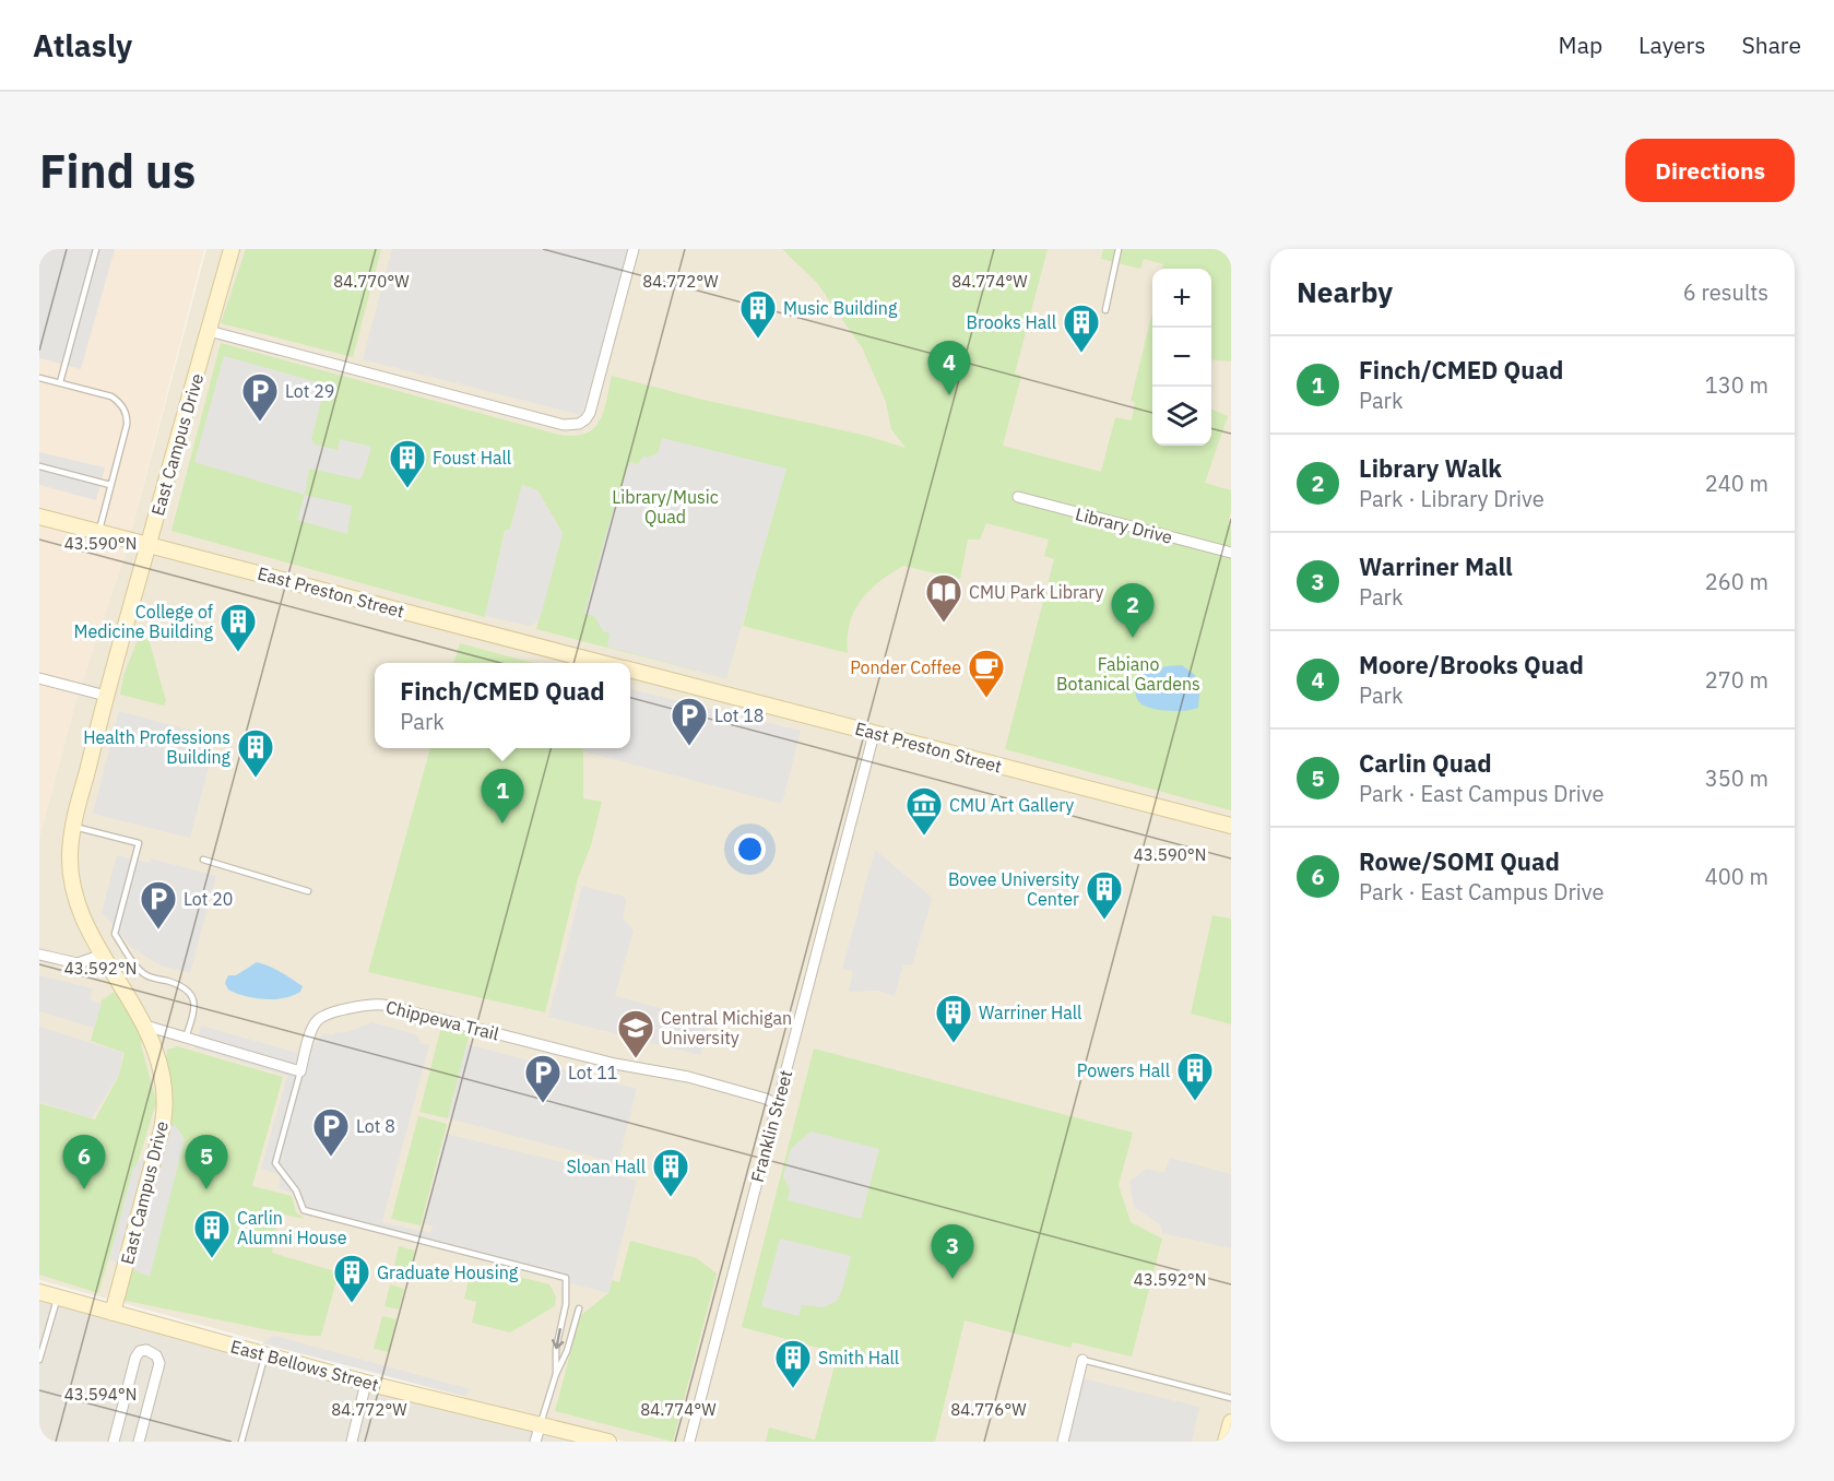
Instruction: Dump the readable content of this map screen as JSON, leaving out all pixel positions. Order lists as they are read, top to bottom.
{
  "streets": {
    "street": [
      "East Campus Drive",
      "Library Drive",
      "East Preston Street",
      "Chippewa Trail",
      "Franklin Street",
      "East Bellows Street"
    ]
  },
  "crossings": [
    ["East Campus Drive", "East Preston Street"],
    ["East Campus Drive", "East Bellows Street"],
    ["East Preston Street", "Franklin Street"],
    ["Chippewa Trail", "Franklin Street"]
  ],
  "parks": ["Library/Music Quad", "Fabiano Botanical Gardens"],
  "places": {
    "building": [
      "Music Building",
      "Brooks Hall",
      "Foust Hall",
      "College of Medicine Building",
      "Health Professions Building",
      "Bovee University Center",
      "Warriner Hall",
      "Powers Hall",
      "Sloan Hall",
      "Carlin Alumni House",
      "Graduate Housing",
      "Smith Hall"
    ],
    "parking": [
      "Lot 29",
      "Lot 18",
      "Lot 20",
      "Lot 11",
      "Lot 8"
    ],
    "library": ["CMU Park Library"],
    "cafe": ["Ponder Coffee"],
    "museum": ["CMU Art Gallery"],
    "school or university": ["Central Michigan University"]
  },
  "page": {
    "header": "Atlasly",
    "nav": ["Map", "Layers", "Share"],
    "buttons": "Directions",
    "title": "Find us",
    "heading": ["Nearby", "6 results"],
    "map_buttons": ["+", "−"],
    "list": [
      {
        "mark": "1",
        "name": "Finch/CMED Quad",
        "note": "Park",
        "value": "130 m"
      },
      {
        "mark": "2",
        "name": "Library Walk",
        "note": "Park · Library Drive",
        "value": "240 m"
      },
      {
        "mark": "3",
        "name": "Warriner Mall",
        "note": "Park",
        "value": "260 m"
      },
      {
        "mark": "4",
        "name": "Moore/Brooks Quad",
        "note": "Park",
        "value": "270 m"
      },
      {
        "mark": "5",
        "name": "Carlin Quad",
        "note": "Park · East Campus Drive",
        "value": "350 m"
      },
      {
        "mark": "6",
        "name": "Rowe/SOMI Quad",
        "note": "Park · East Campus Drive",
        "value": "400 m"
      }
    ],
    "pins": [
      "4",
      "2",
      "1",
      "5",
      "6",
      "3"
    ],
    "popup": ["Finch/CMED Quad", "Park"]
  },
  "coordinates": [
    "84.770°W",
    "84.772°W",
    "84.774°W",
    "43.590°N",
    "43.592°N",
    "43.594°N",
    "84.776°W"
  ]
}
